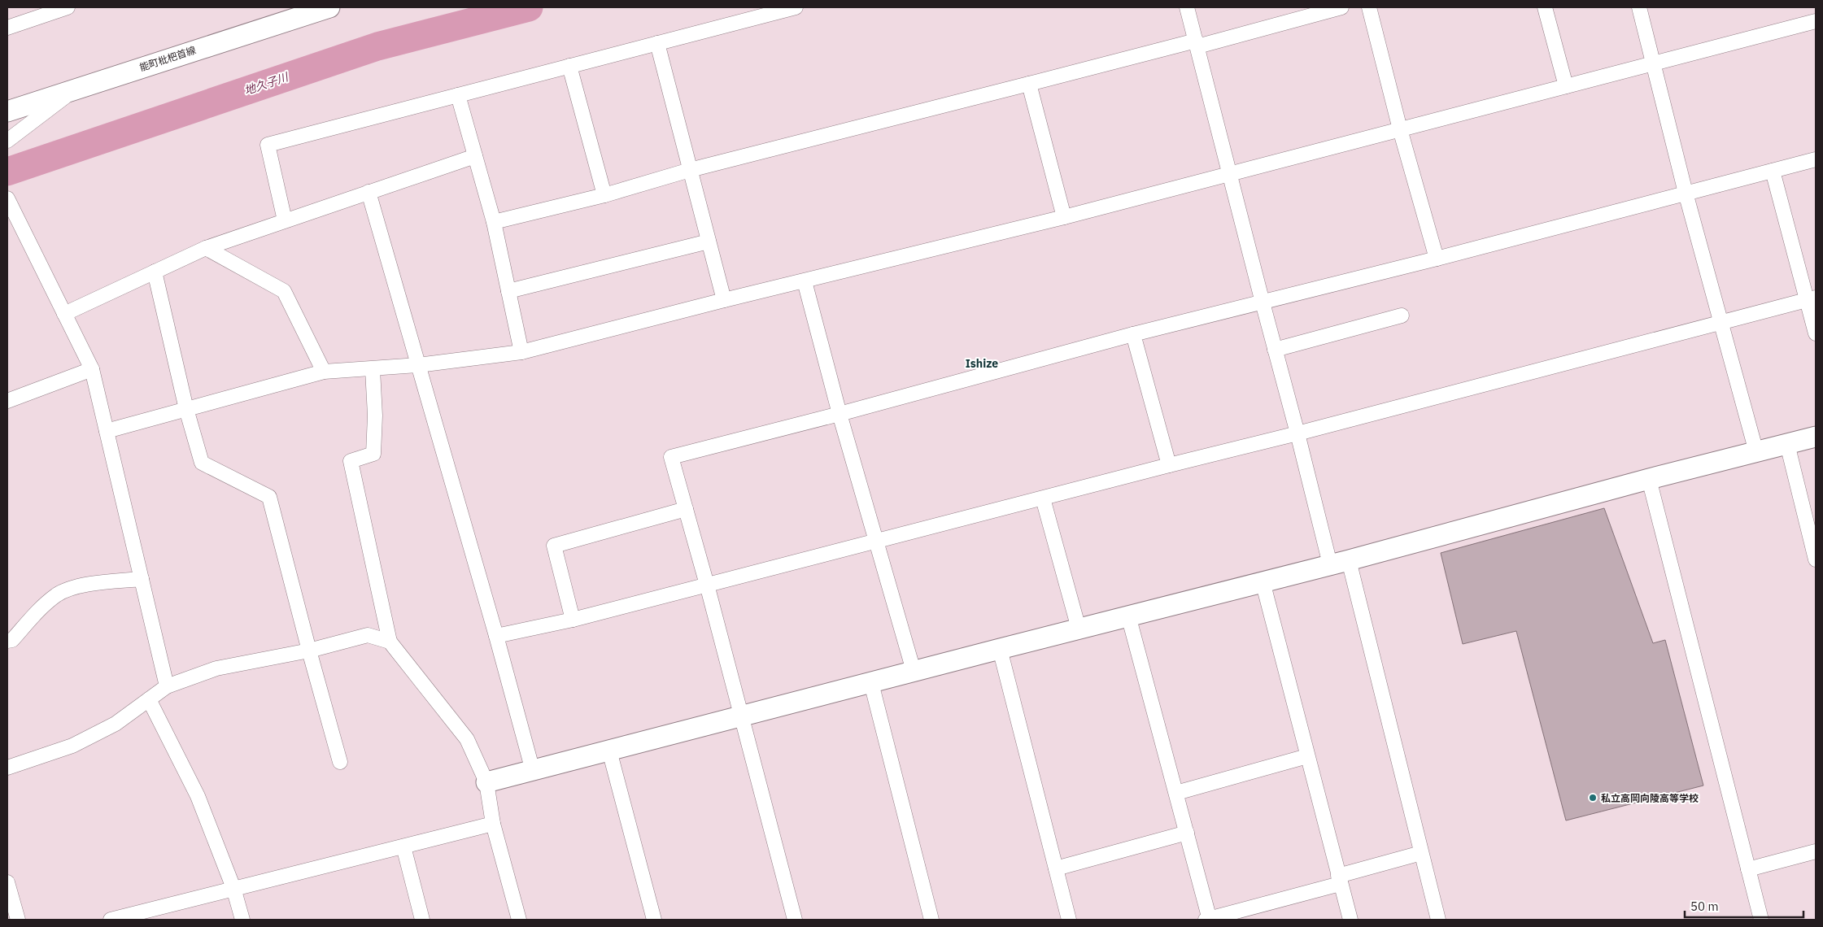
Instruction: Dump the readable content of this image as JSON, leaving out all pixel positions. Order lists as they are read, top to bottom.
{
  "streets": {
    "street": ["能町枇杷首線"]
  },
  "districts": ["Ishize"],
  "water": ["地久子川"],
  "places": ["私立高岡向陵高等学校"],
  "scale_bar": "50 m"
}
